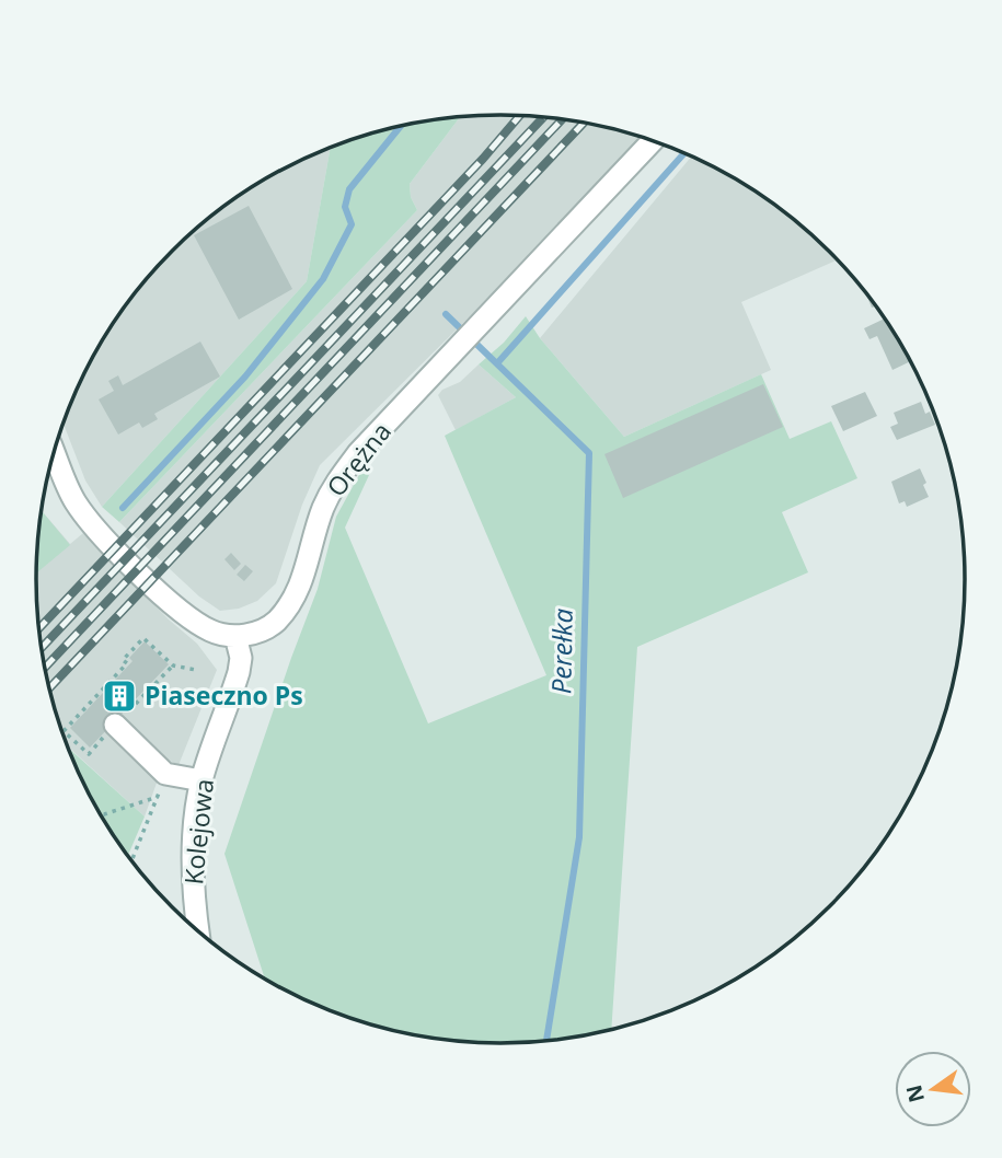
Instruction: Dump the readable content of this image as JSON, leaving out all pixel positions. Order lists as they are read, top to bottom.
{
  "streets": {
    "street": ["Orężna", "Kolejowa"]
  },
  "crossings": [
    ["Orężna", "Kolejowa"]
  ],
  "water": ["Perełka"],
  "places": {
    "building": ["Piaseczno Ps"]
  },
  "north": "left"
}
